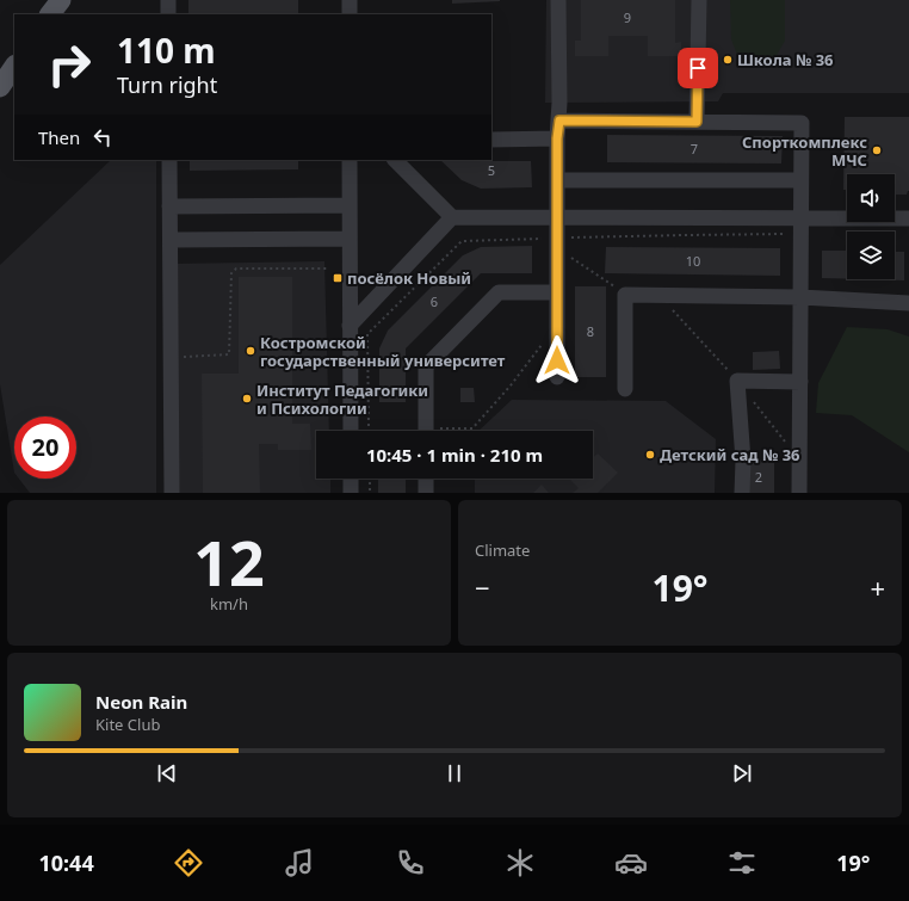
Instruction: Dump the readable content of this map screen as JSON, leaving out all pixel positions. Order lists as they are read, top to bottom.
{
  "places": {
    "other": [
      "Школа № 36",
      "Спорткомплекс МЧС",
      "Костромской государственный университет",
      "Институт Педагогики и Психологии",
      "Детский сад № 36"
    ],
    "transit": ["посёлок Новый"]
  },
  "house_numbers": [
    "9",
    "7",
    "5",
    "10",
    "6",
    "8",
    "2"
  ],
  "page": {
    "turn": ["110 m", "Turn right"],
    "then": "Then",
    "limit": "20",
    "trip": "10:45 · 1 min · 210 m",
    "tile": [
      ["12", "km/h"],
      "Climate"
    ],
    "heat": ["−", "19°", "+"],
    "song": ["Neon Rain", "Kite Club"],
    "tabs": ["10:44", "19°"]
  }
}
